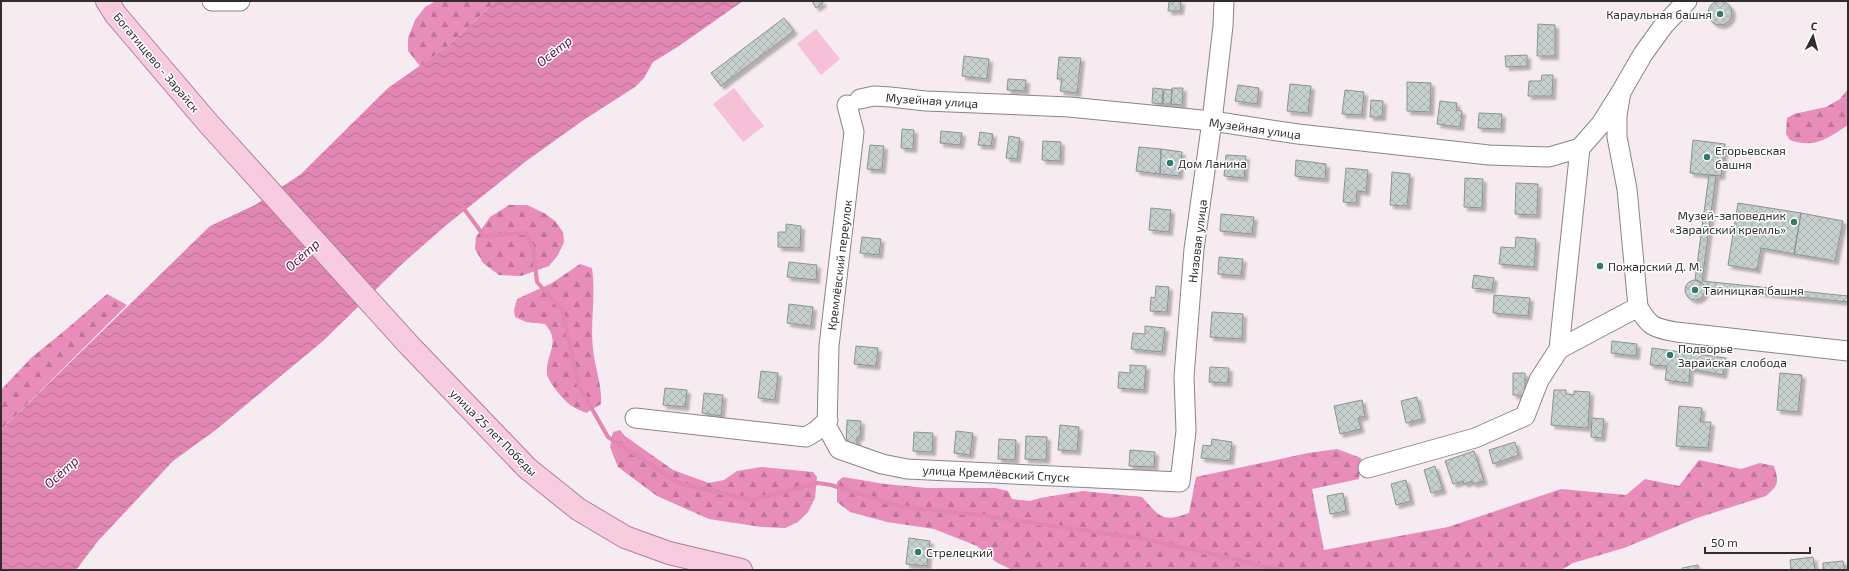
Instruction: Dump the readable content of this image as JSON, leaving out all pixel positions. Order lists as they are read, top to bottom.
{
  "streets": {
    "main road": ["Богатищево - Зарайск", "улица 25 лет Победы"],
    "street": [
      "Музейная улица",
      "Низовая улица",
      "Кремлёвский переулок",
      "улица Кремлёвский Спуск"
    ]
  },
  "crossings": [
    ["Богатищево - Зарайск", "улица 25 лет Победы"],
    ["Музейная улица", "Низовая улица"],
    ["Музейная улица", "Кремлёвский переулок"],
    ["Низовая улица", "улица Кремлёвский Спуск"],
    ["Кремлёвский переулок", "улица Кремлёвский Спуск"]
  ],
  "water": ["Осётр"],
  "places": [
    "Караульная башня",
    "Егорьевская башня",
    "Дом Ланина",
    "Музей-заповедник «Зарайский кремль»",
    "Пожарский Д. М.",
    "Тайницкая башня",
    "Подворье Зарайская слобода",
    "Стрелецкий"
  ],
  "scale_bar": "50 m",
  "north": "top"
}
